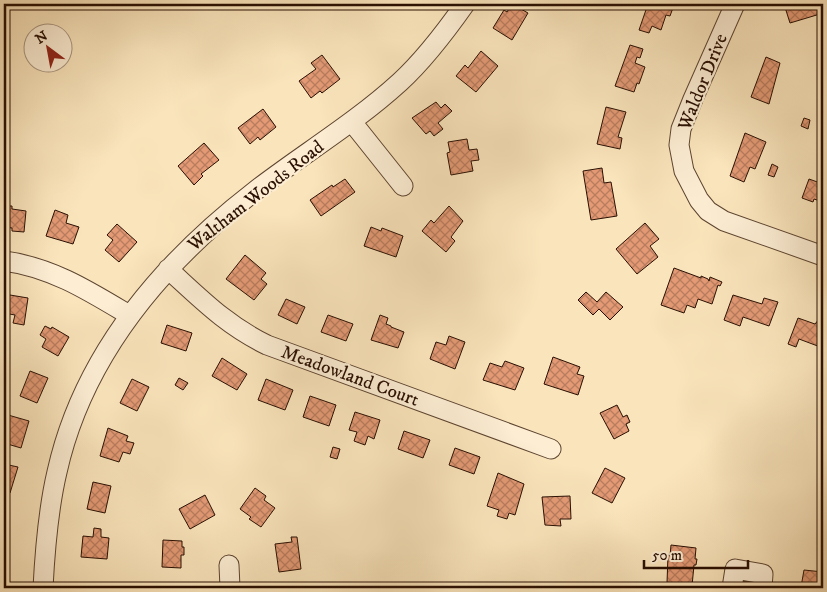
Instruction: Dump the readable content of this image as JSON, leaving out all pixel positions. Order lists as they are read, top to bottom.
{
  "streets": {
    "street": ["Waldor Drive", "Waltham Woods Road", "Meadowland Court"]
  },
  "crossings": [
    ["Waltham Woods Road", "Meadowland Court"]
  ],
  "scale_bar": "50 m",
  "north": "top left"
}
